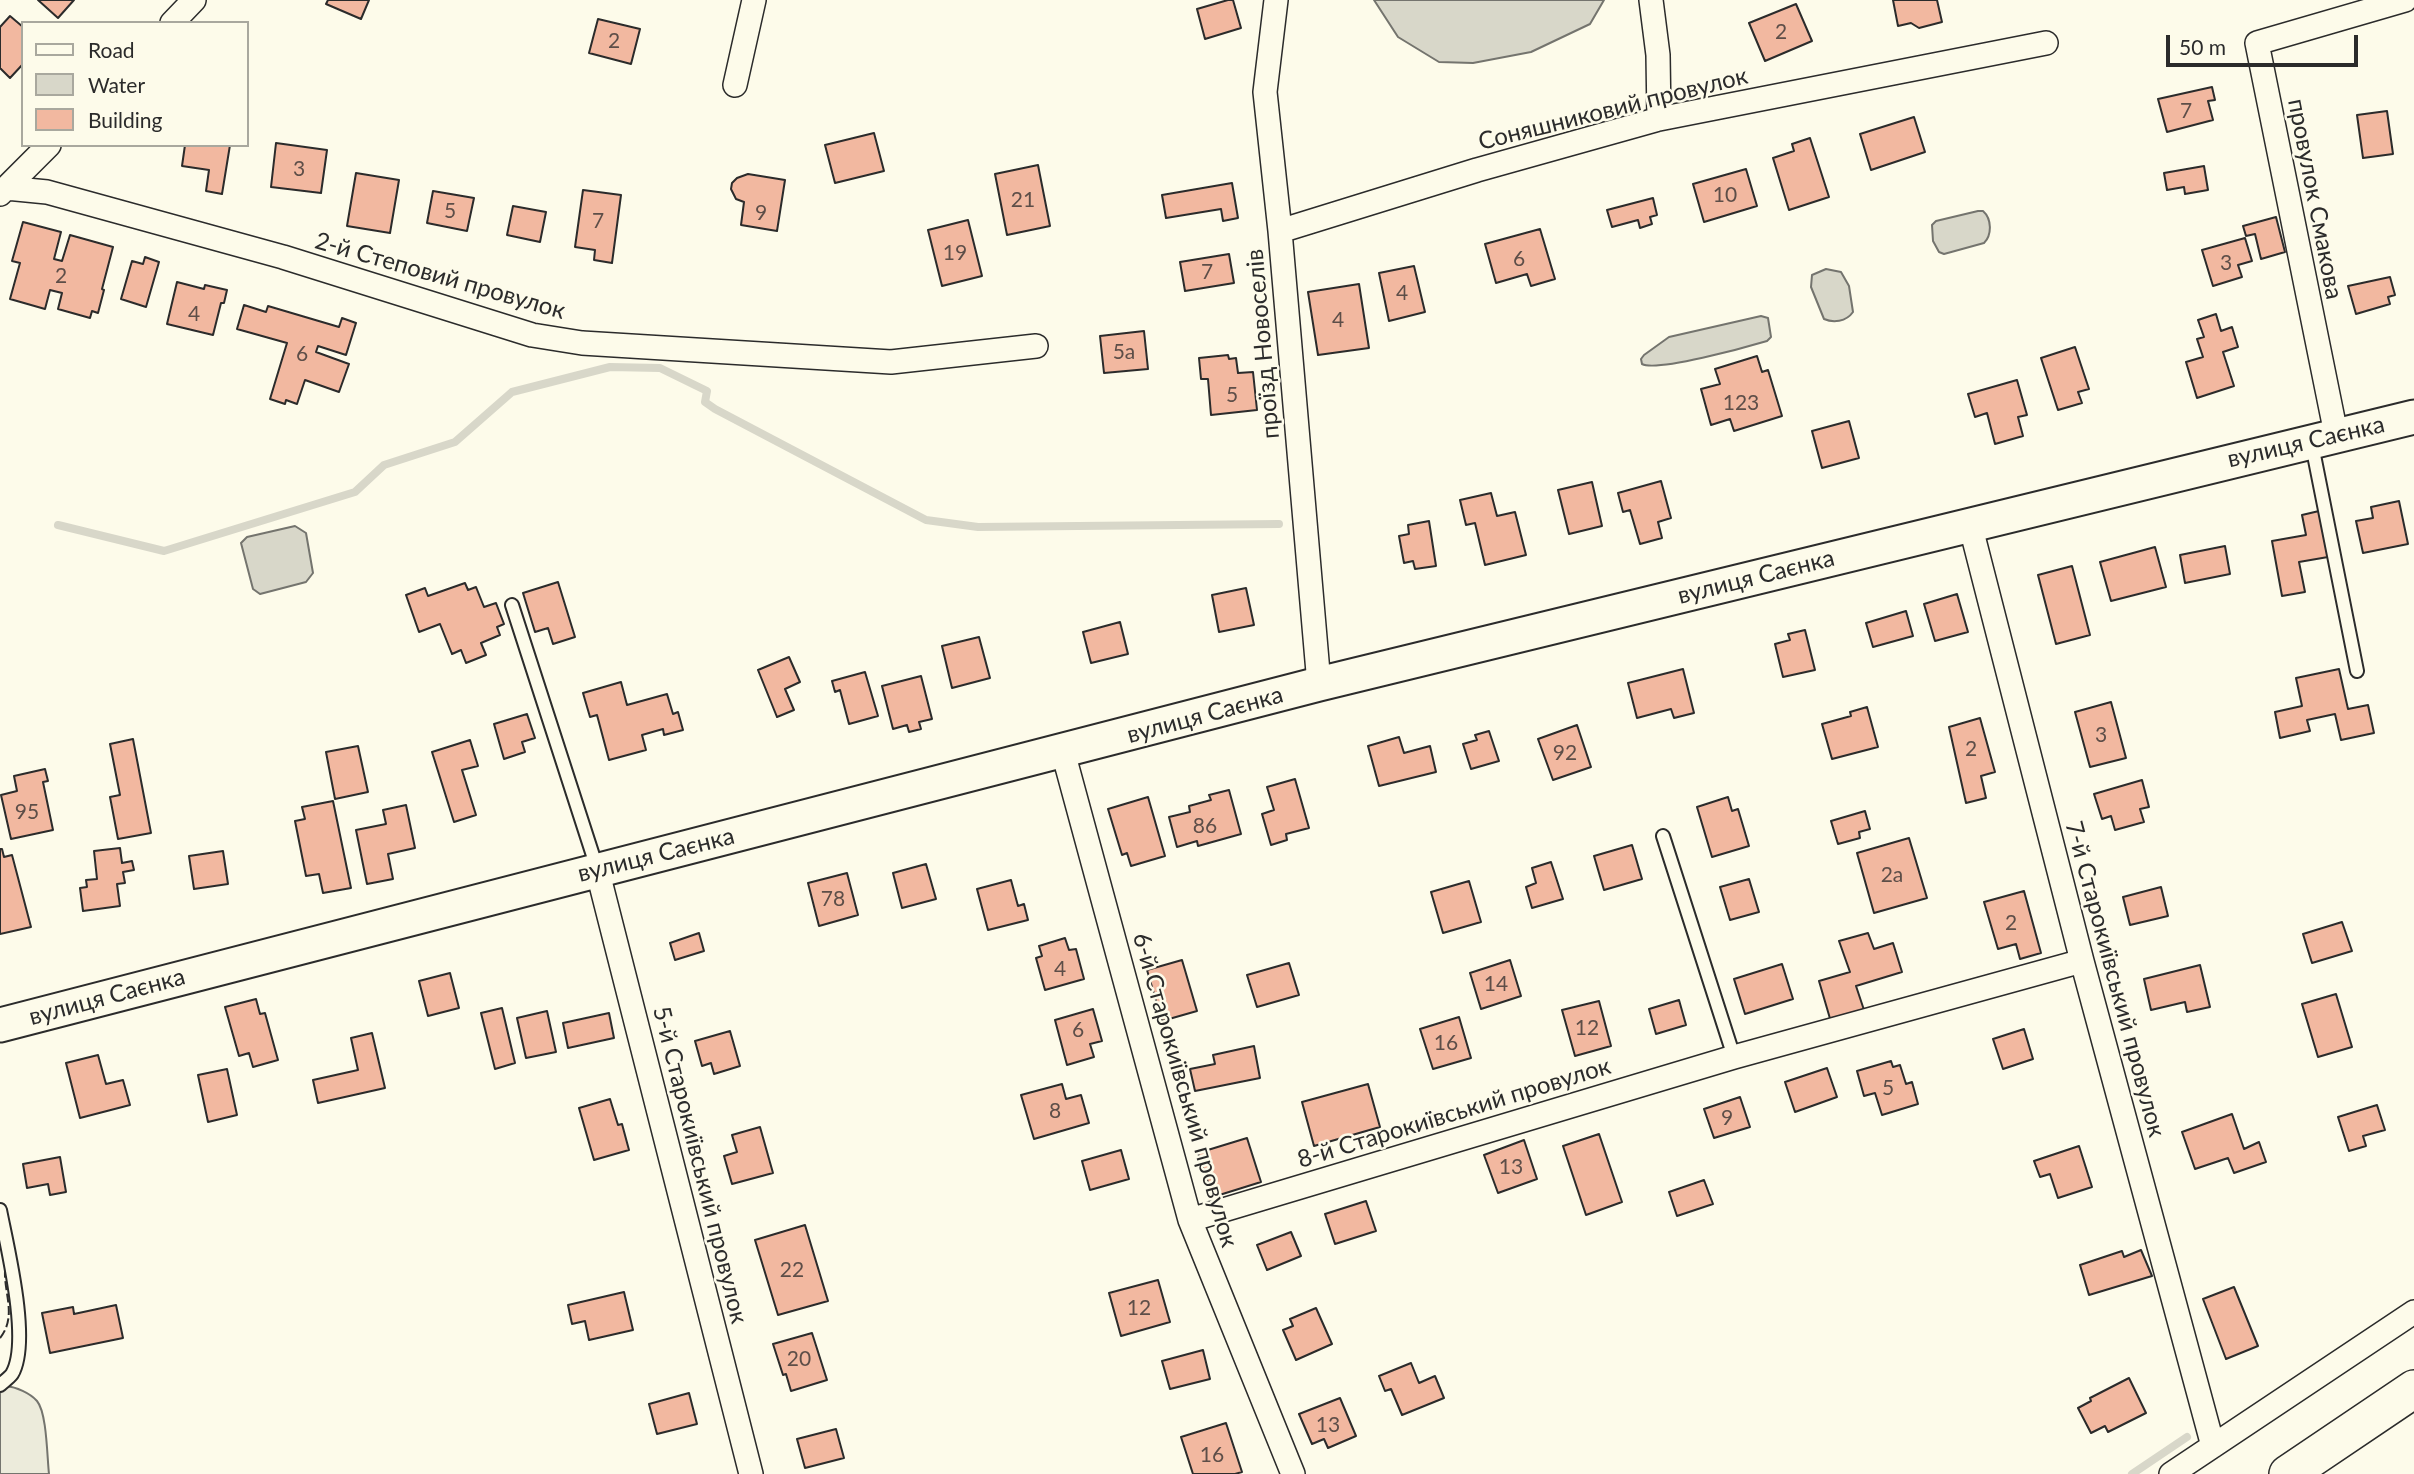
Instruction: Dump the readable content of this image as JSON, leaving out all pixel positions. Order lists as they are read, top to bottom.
{
  "streets": {
    "street": [
      "Соняшниковий провулок",
      "провулок Смакова",
      "2-й Степовий провулок",
      "проїзд Новоселів",
      "вулиця Саєнка",
      "7-й Старокиївський провулок",
      "6-й Старокиївський провулок",
      "8-й Старокиївський провулок",
      "5-й Старокиївський провулок"
    ]
  },
  "crossings": [
    ["Соняшниковий провулок", "проїзд Новоселів"],
    ["провулок Смакова", "вулиця Саєнка"],
    ["проїзд Новоселів", "вулиця Саєнка"],
    ["вулиця Саєнка", "7-й Старокиївський провулок"],
    ["вулиця Саєнка", "6-й Старокиївський провулок"],
    ["вулиця Саєнка", "5-й Старокиївський провулок"],
    ["7-й Старокиївський провулок", "8-й Старокиївський провулок"],
    ["6-й Старокиївський провулок", "8-й Старокиївський провулок"]
  ],
  "house_numbers": [
    "2",
    "2",
    "7",
    "3",
    "10",
    "21",
    "5",
    "9",
    "7",
    "19",
    "6",
    "3",
    "7",
    "2",
    "4",
    "4",
    "4",
    "5а",
    "6",
    "5",
    "123",
    "3",
    "2",
    "92",
    "95",
    "86",
    "2а",
    "78",
    "2",
    "4",
    "14",
    "12",
    "6",
    "16",
    "5",
    "8",
    "9",
    "13",
    "22",
    "12",
    "20",
    "13",
    "16"
  ],
  "legend": ["Road", "Water", "Building"],
  "scale_bar": "50 m"
}
